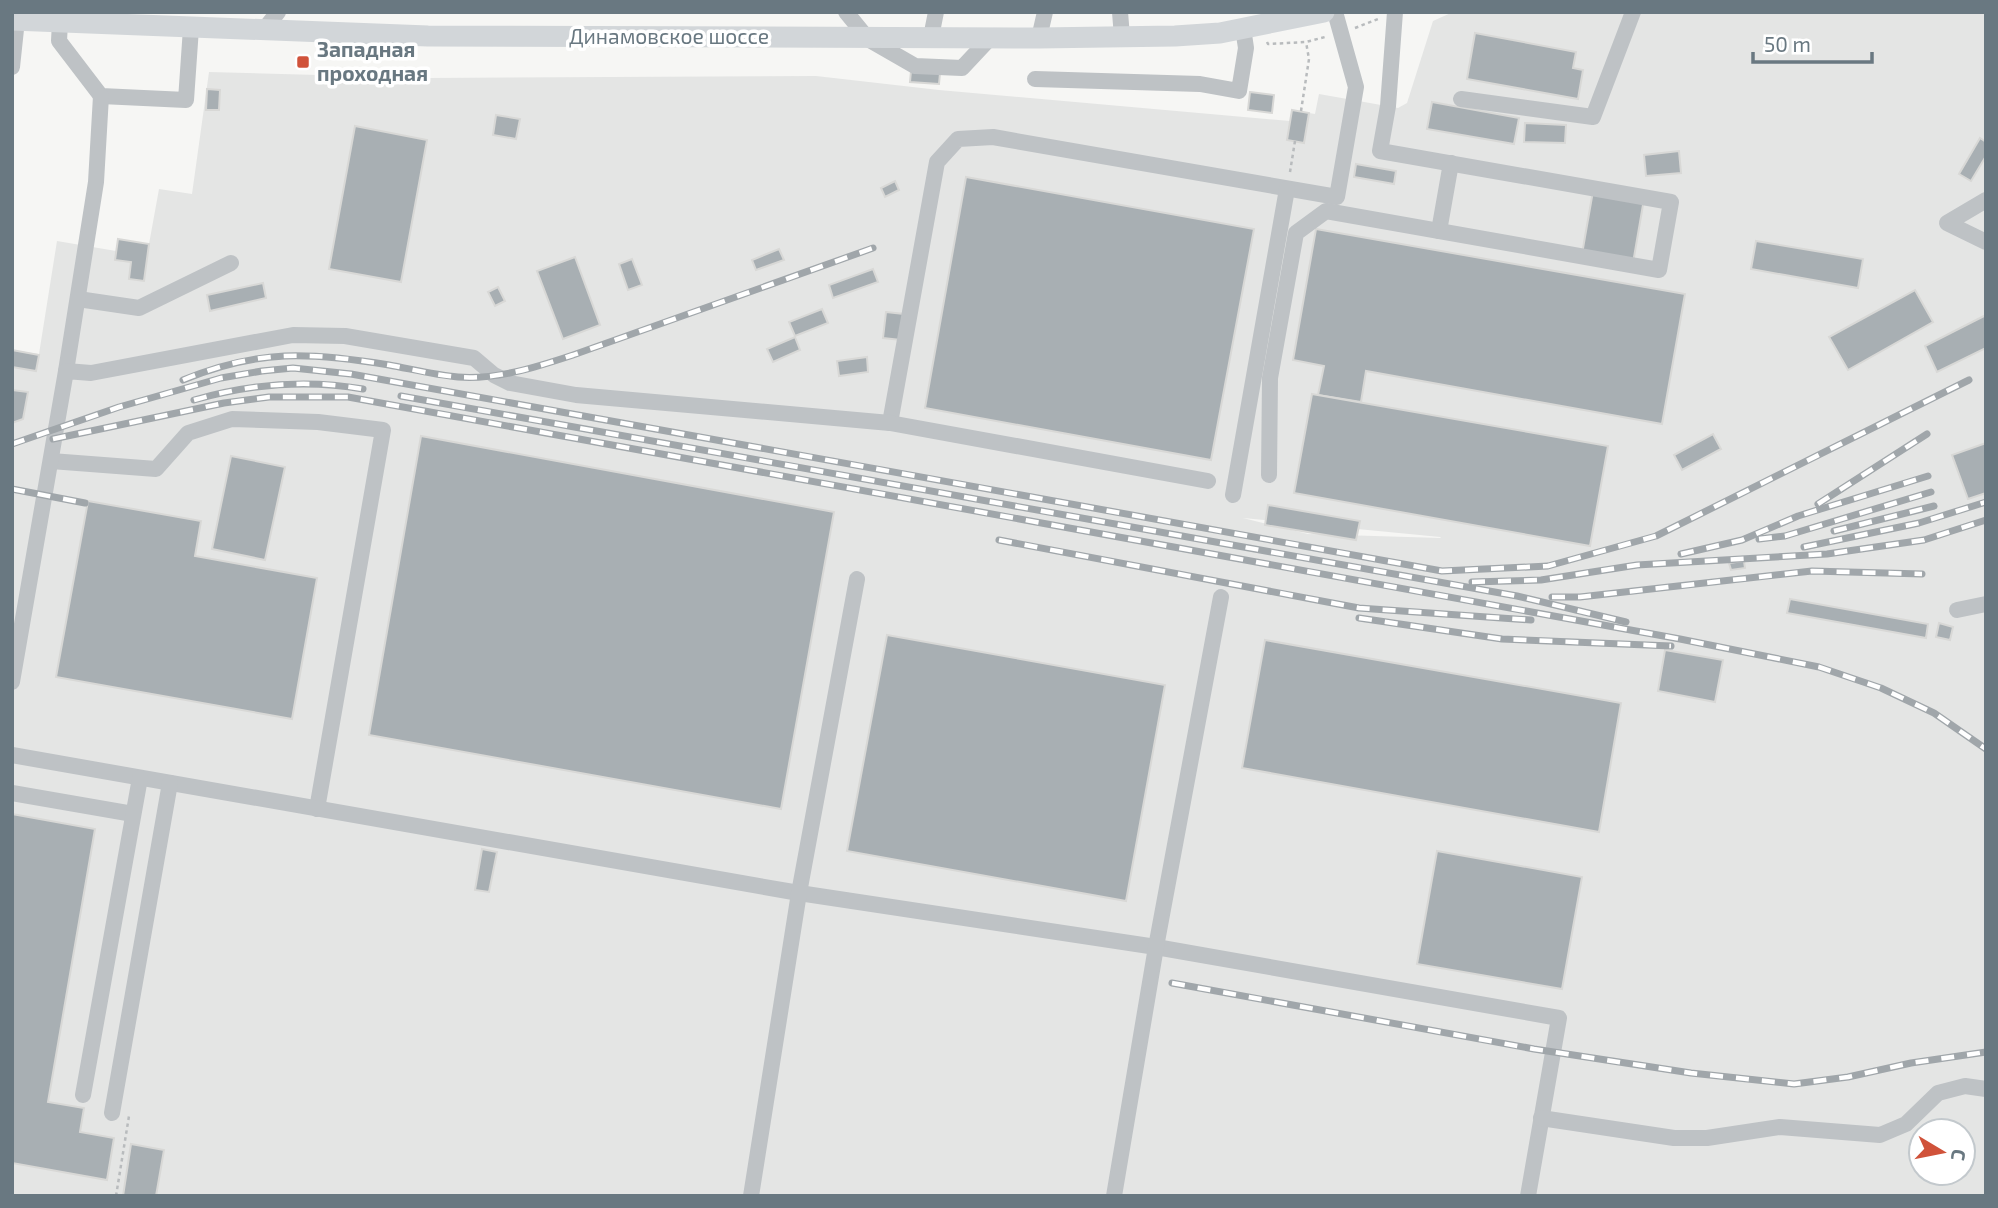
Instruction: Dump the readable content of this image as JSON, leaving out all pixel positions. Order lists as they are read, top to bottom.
{
  "streets": {
    "main road": ["Динамовское шоссе"]
  },
  "places": {
    "transit": ["Западная проходная"]
  },
  "scale_bar": "50 m",
  "north": "right"
}
